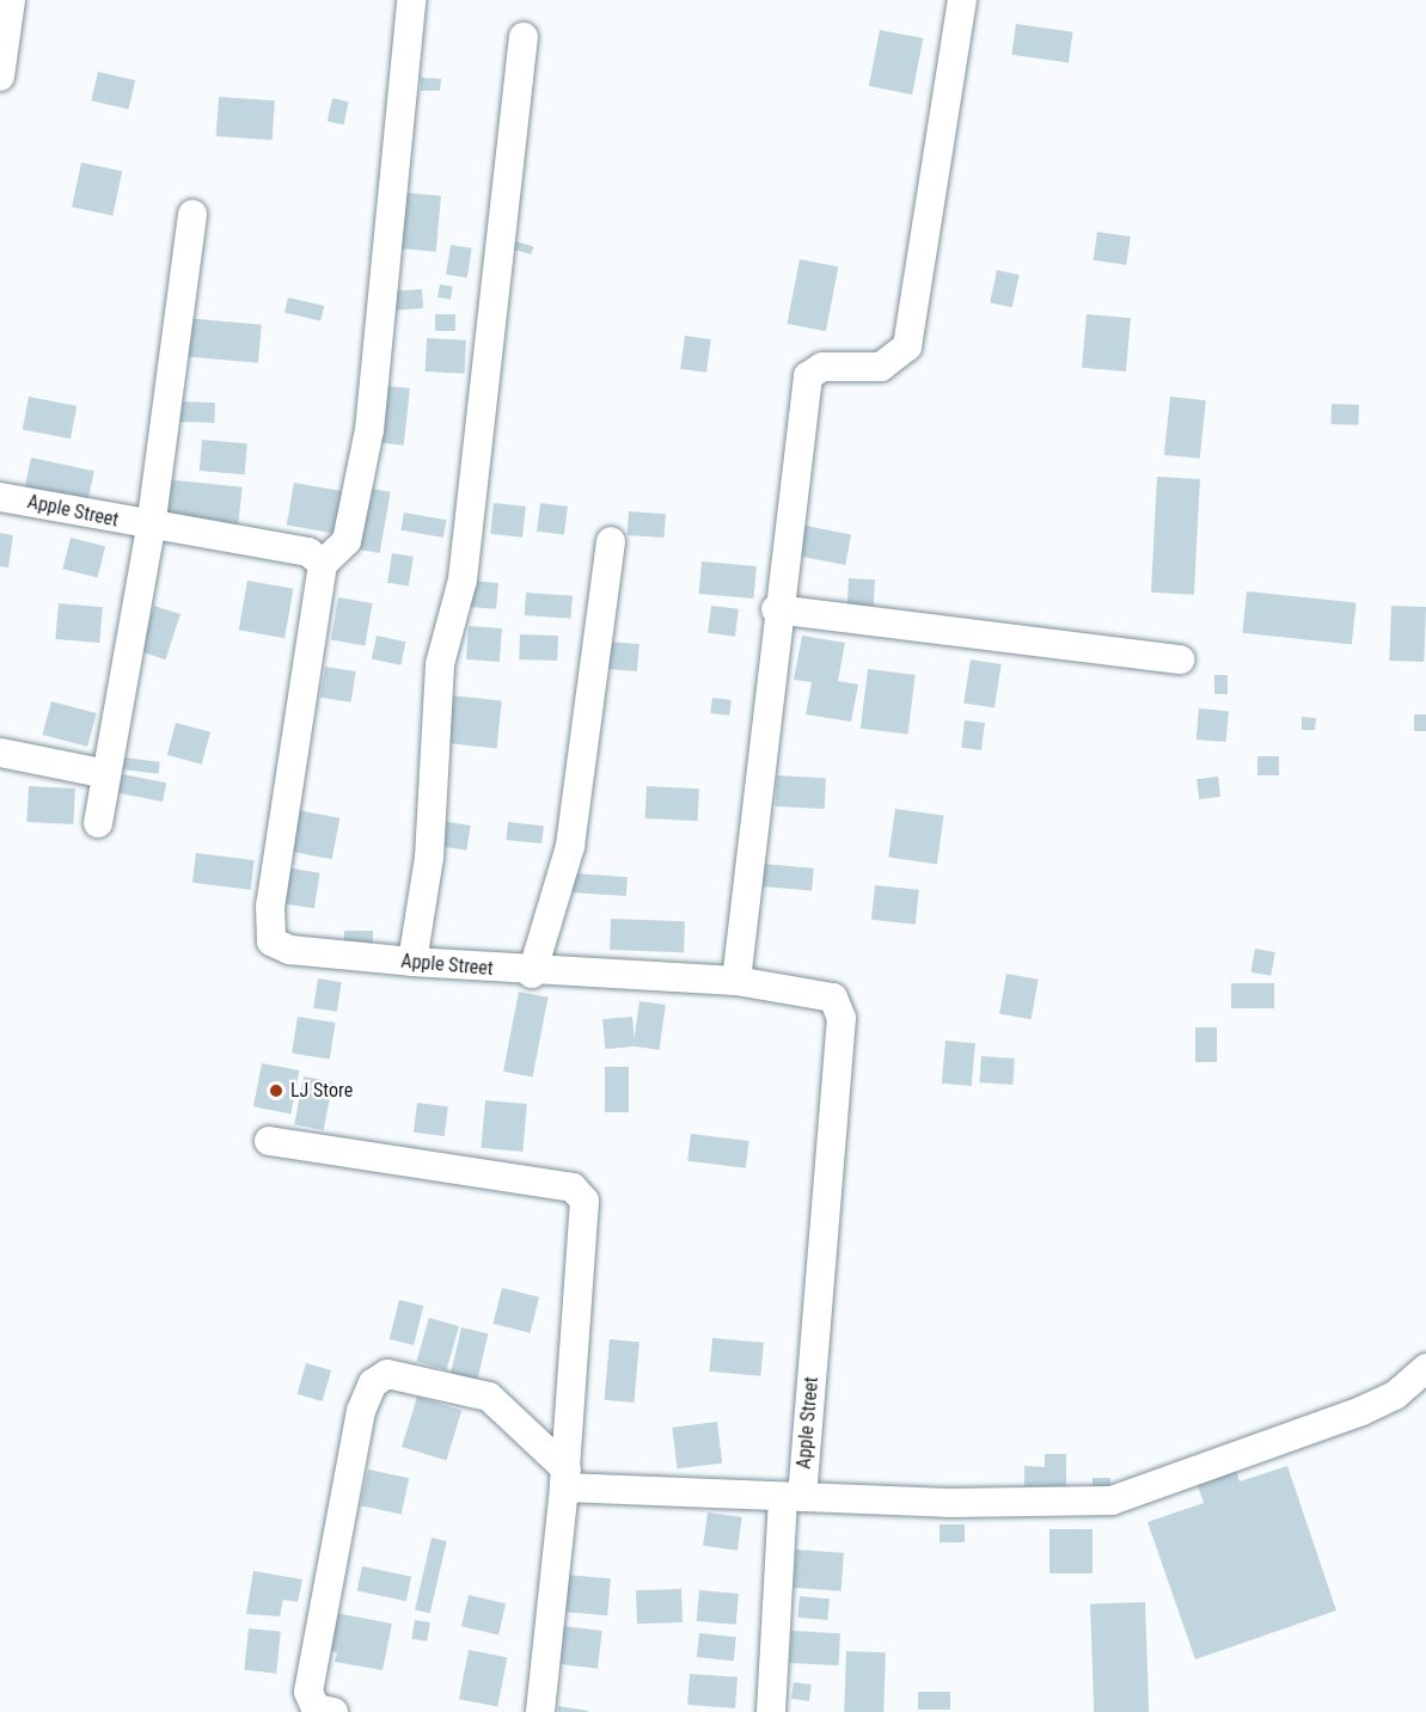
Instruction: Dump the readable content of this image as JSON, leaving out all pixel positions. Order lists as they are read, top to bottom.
{
  "streets": {
    "street": ["Apple Street"]
  },
  "places": ["LJ Store"]
}
